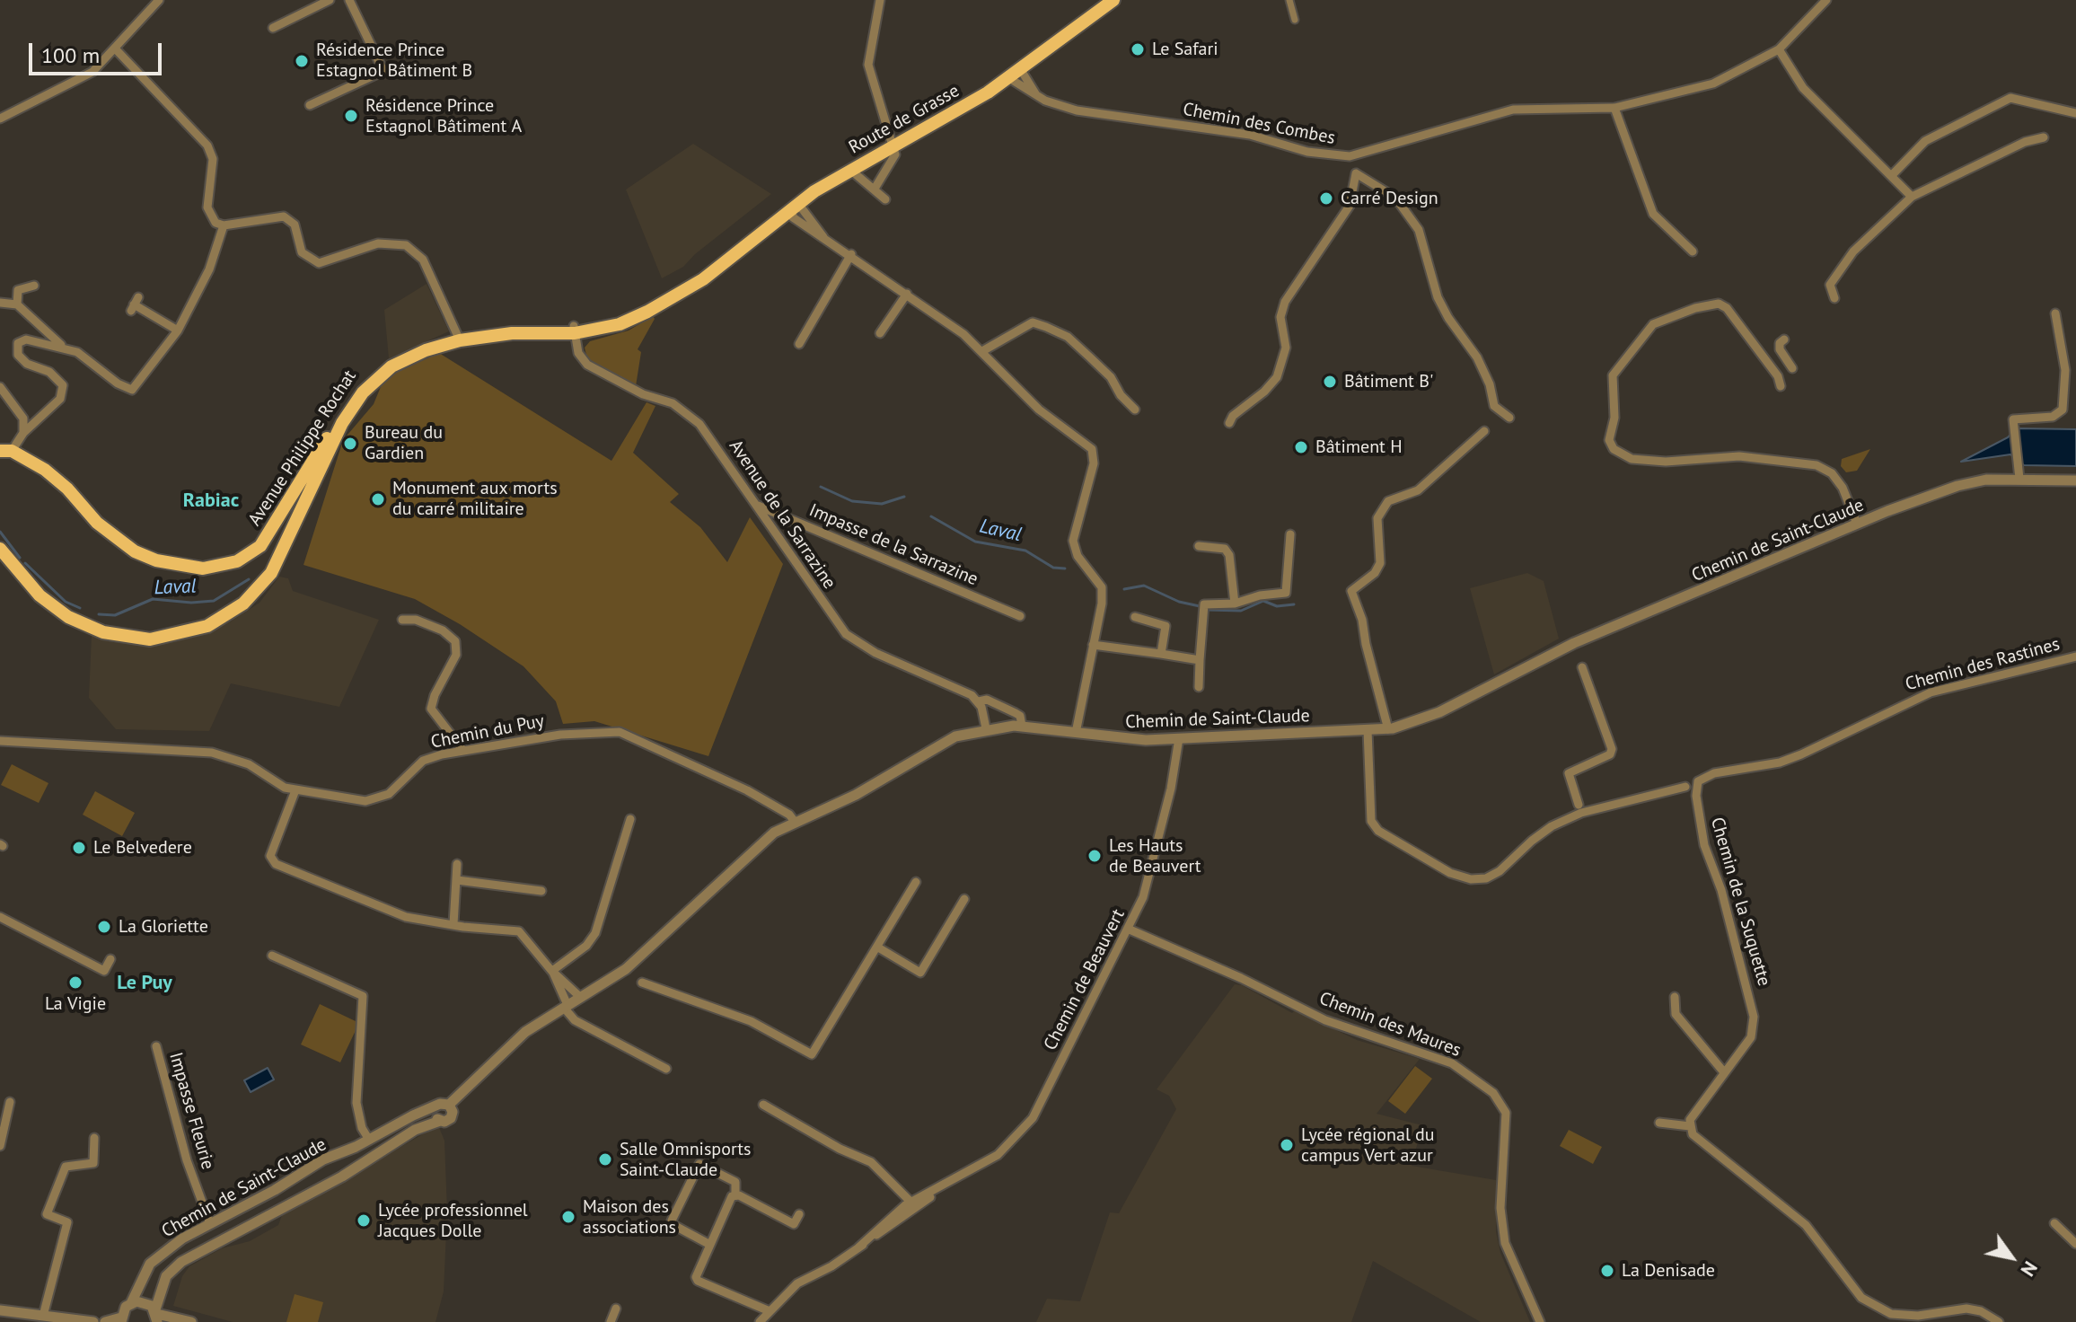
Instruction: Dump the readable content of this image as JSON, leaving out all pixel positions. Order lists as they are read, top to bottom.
{
  "streets": {
    "main road": ["Route de Grasse", "Avenue Philippe Rochat"],
    "street": [
      "Chemin des Combes",
      "Avenue de la Sarrazine",
      "Chemin de Saint-Claude",
      "Impasse de la Sarrazine",
      "Chemin des Rastines",
      "Chemin du Puy",
      "Chemin de la Suquette",
      "Chemin de Beauvert",
      "Chemin des Maures",
      "Impasse Fleurie"
    ]
  },
  "crossings": [
    ["Route de Grasse", "Chemin des Combes"],
    ["Route de Grasse", "Avenue Philippe Rochat"],
    ["Route de Grasse", "Avenue de la Sarrazine"],
    ["Avenue Philippe Rochat", "Avenue de la Sarrazine"],
    ["Avenue de la Sarrazine", "Chemin de Saint-Claude"],
    ["Avenue de la Sarrazine", "Impasse de la Sarrazine"],
    ["Chemin de Saint-Claude", "Chemin du Puy"],
    ["Chemin de Saint-Claude", "Chemin de Beauvert"],
    ["Chemin de Saint-Claude", "Impasse Fleurie"],
    ["Chemin des Rastines", "Chemin de la Suquette"],
    ["Chemin de Beauvert", "Chemin des Maures"]
  ],
  "districts": ["Rabiac", "Le Puy"],
  "water": ["Laval"],
  "places": [
    "Le Safari",
    "Résidence Prince Estagnol Bâtiment B",
    "Résidence Prince Estagnol Bâtiment A",
    "Carré Design",
    "Bâtiment B'",
    "Bureau du Gardien",
    "Bâtiment H",
    "Monument aux morts du carré militaire",
    "Le Belvedere",
    "Les Hauts de Beauvert",
    "La Gloriette",
    "La Vigie",
    "Lycée régional du campus Vert azur",
    "Salle Omnisports Saint-Claude",
    "Maison des associations",
    "Lycée professionnel Jacques Dolle",
    "La Denisade"
  ],
  "scale_bar": "100 m",
  "north": "bottom right"
}
